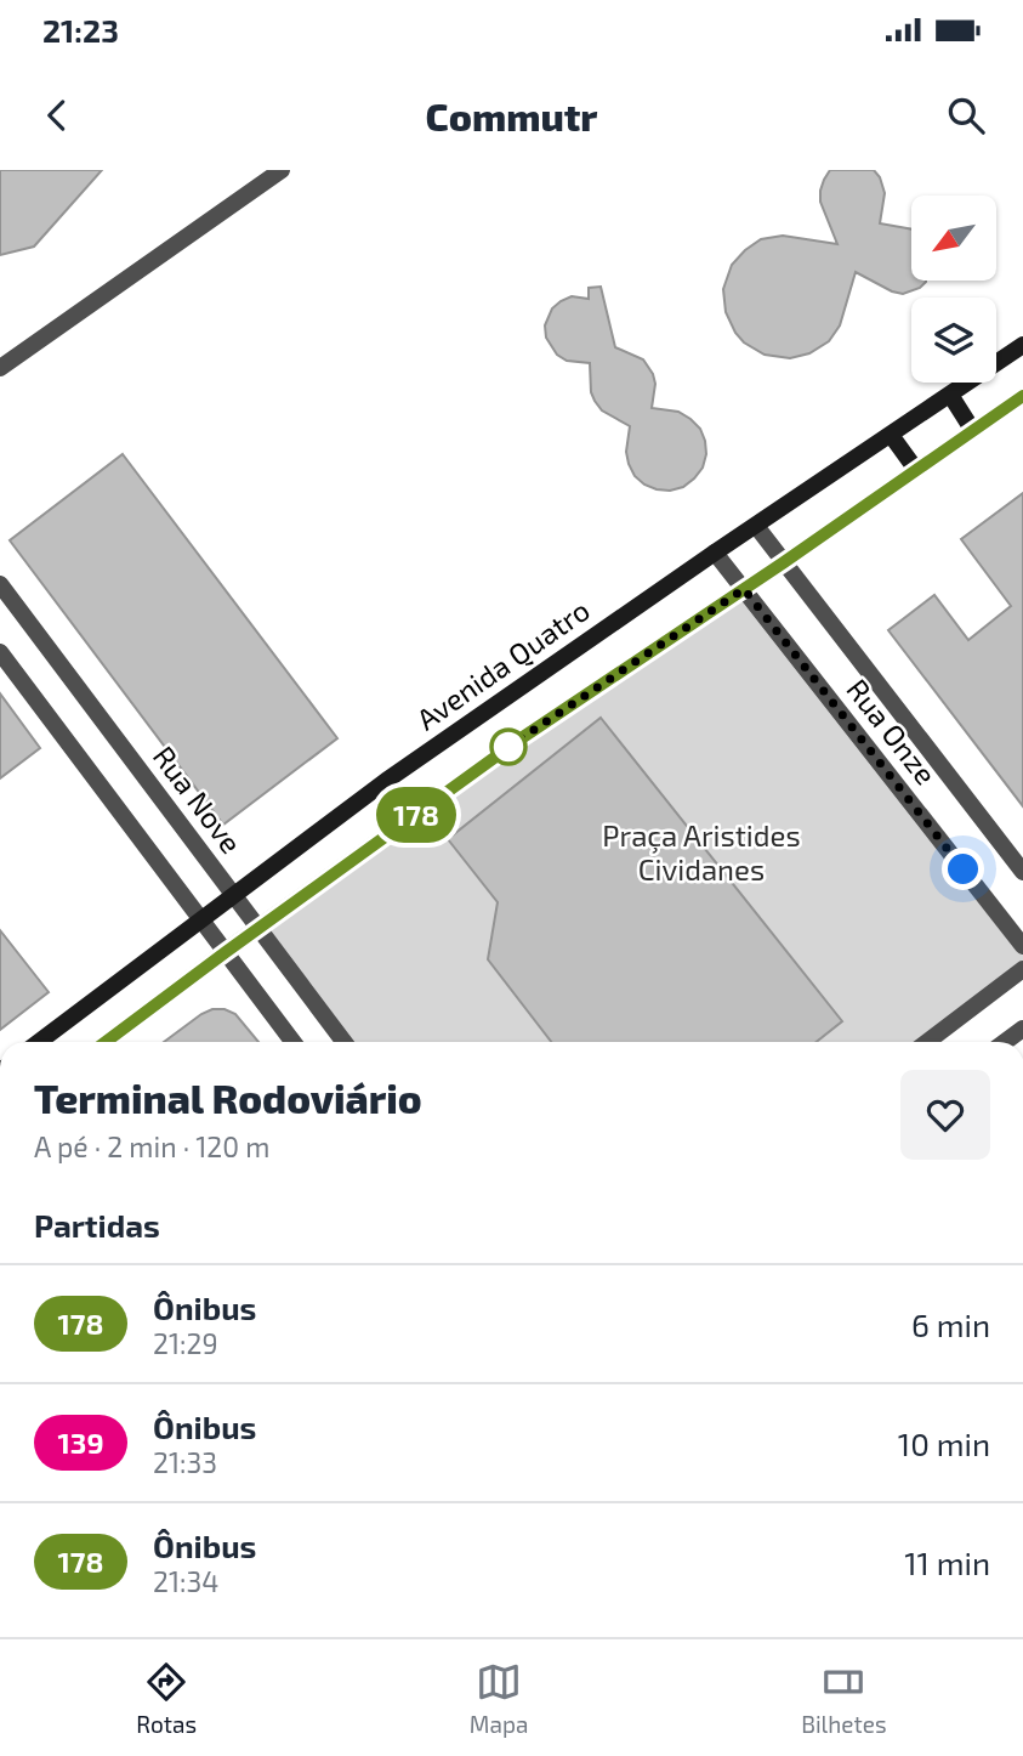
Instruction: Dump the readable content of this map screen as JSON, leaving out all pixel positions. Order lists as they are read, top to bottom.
{
  "streets": {
    "main road": ["Avenida Quatro"],
    "street": ["Rua Onze", "Rua Nove"]
  },
  "crossings": [
    ["Avenida Quatro", "Rua Onze"],
    ["Avenida Quatro", "Rua Nove"]
  ],
  "parks": ["Praça Aristides Cividanes"],
  "lines": ["bus line 178"],
  "north": "bottom left",
  "page": {
    "status": "21:23",
    "header": "Commutr",
    "on_map": "178",
    "heading": [
      ["Terminal Rodoviário", "A pé · 2 min · 120 m"],
      "Partidas"
    ],
    "list": [
      {
        "mark": "178",
        "name": "Ônibus",
        "note": "21:29",
        "value": "6 min"
      },
      {
        "mark": "139",
        "name": "Ônibus",
        "note": "21:33",
        "value": "10 min"
      },
      {
        "mark": "178",
        "name": "Ônibus",
        "note": "21:34",
        "value": "11 min"
      }
    ],
    "tabs": ["Rotas", "Mapa", "Bilhetes"]
  }
}
